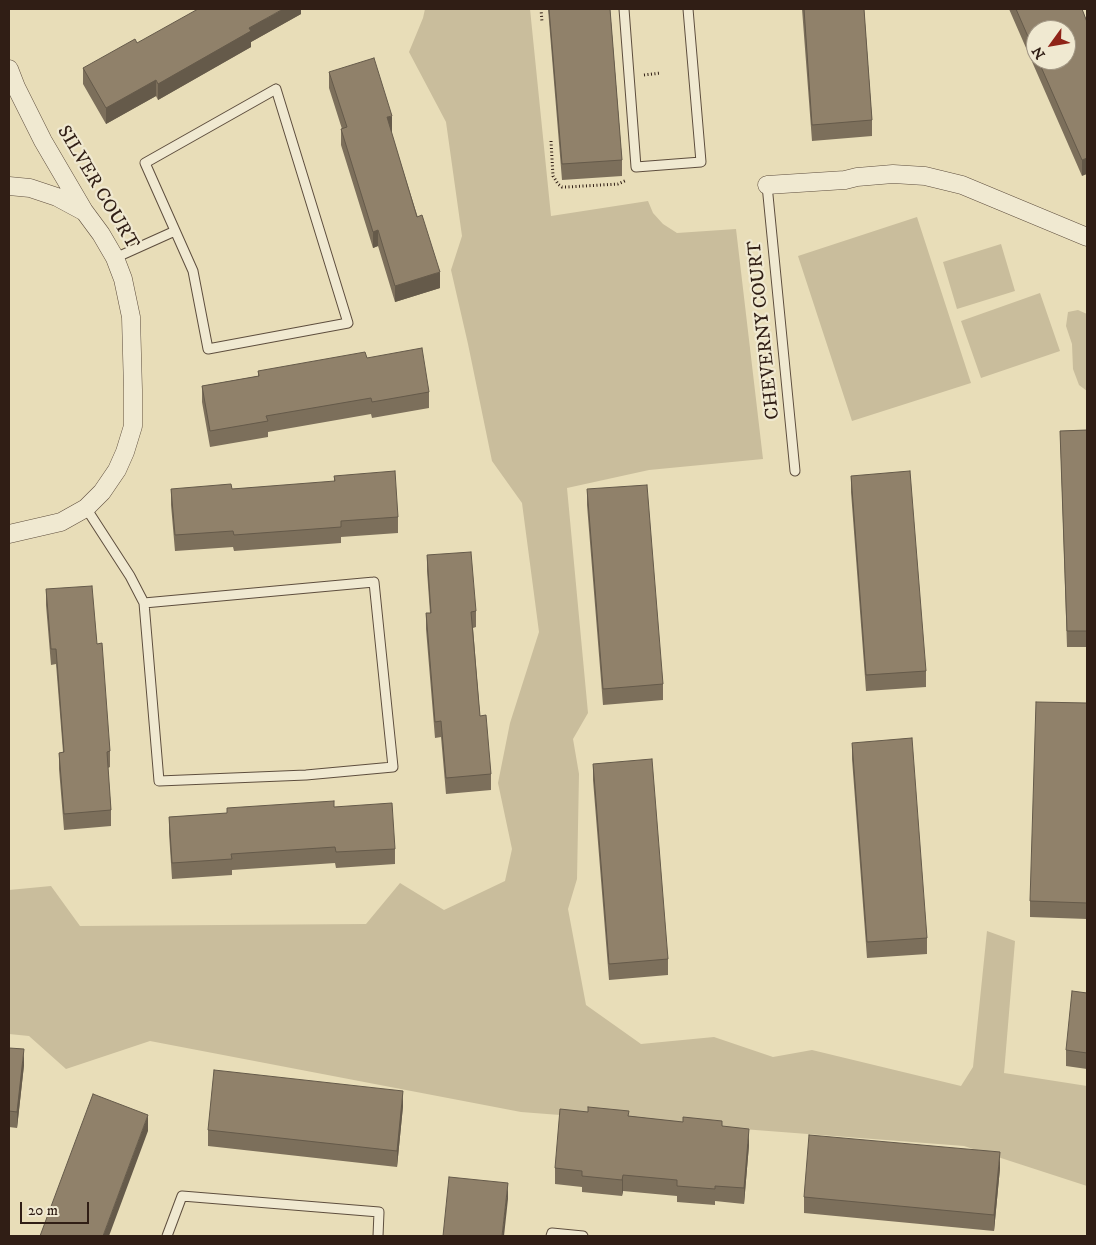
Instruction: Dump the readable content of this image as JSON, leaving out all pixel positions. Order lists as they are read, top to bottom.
{
  "streets": {
    "street": ["SILVER COURT"],
    "lane": ["CHEVERNY COURT"]
  },
  "scale_bar": "20 m",
  "north": "bottom left"
}
